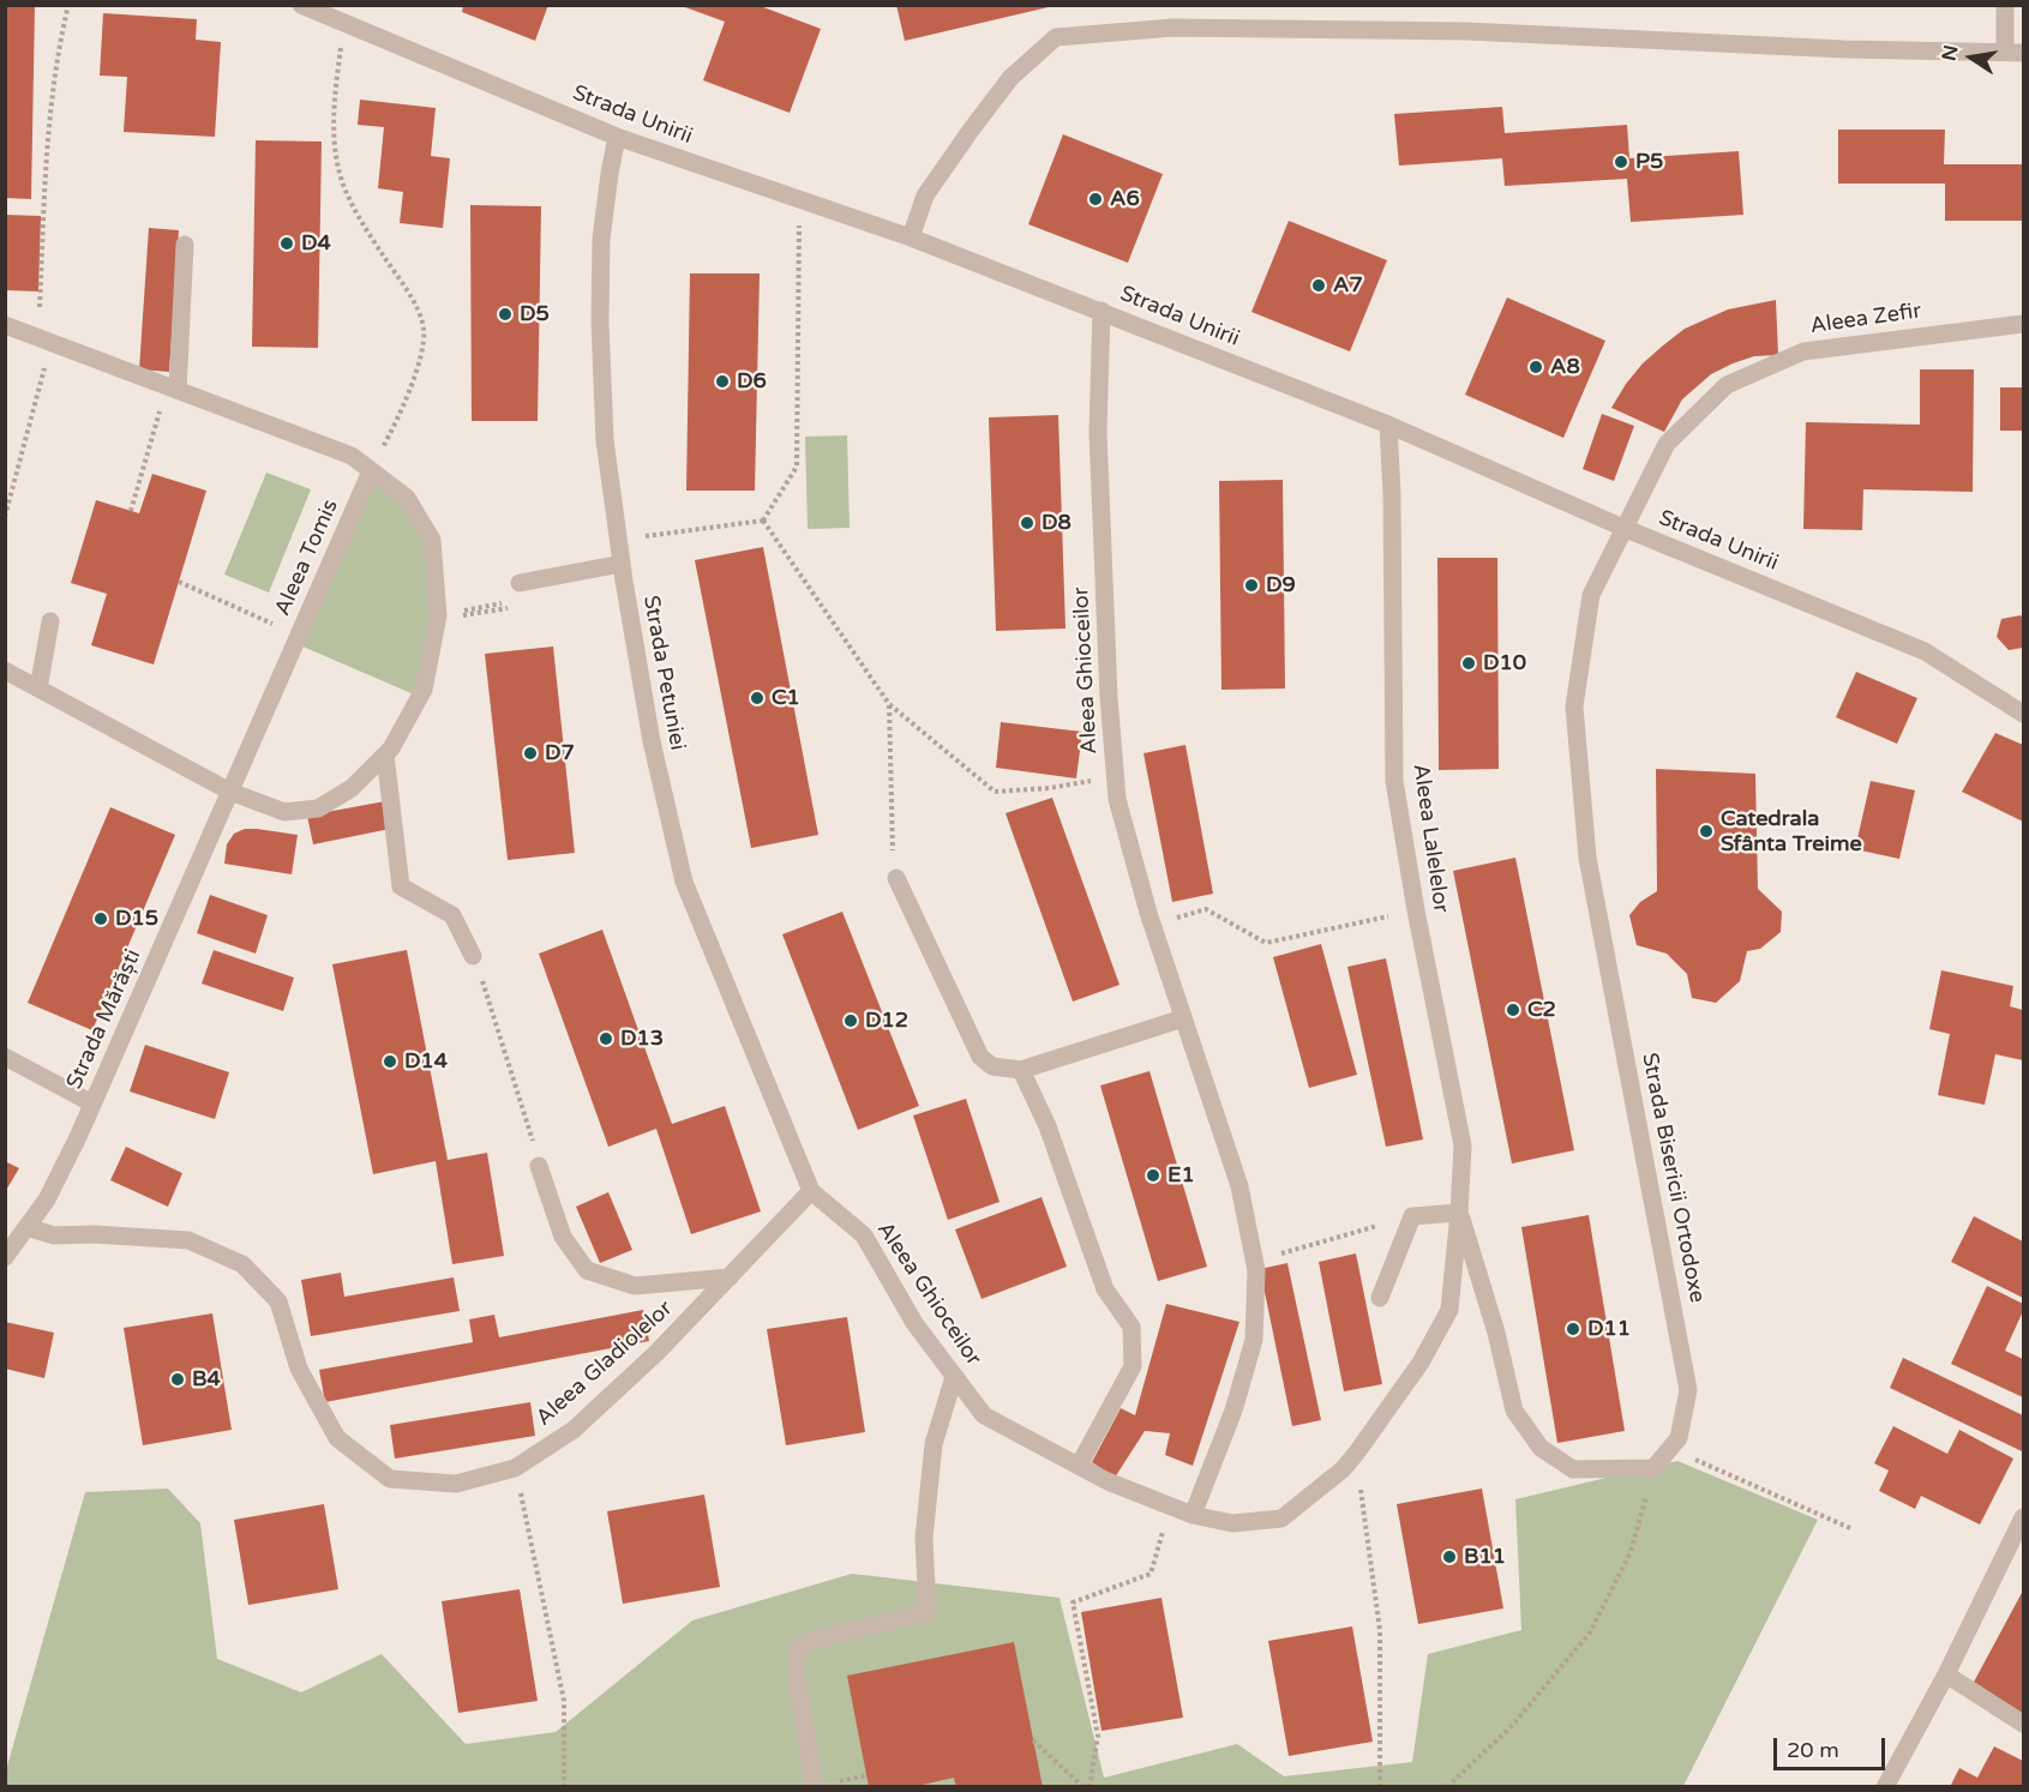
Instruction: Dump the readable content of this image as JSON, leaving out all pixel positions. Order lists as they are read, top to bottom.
{
  "streets": {
    "street": [
      "Strada Unirii",
      "Aleea Zefir",
      "Aleea Tomis",
      "Aleea Ghioceilor",
      "Strada Petuniei",
      "Aleea Lalelelor",
      "Strada Mărăști",
      "Strada Bisericii Ortodoxe",
      "Aleea Gladiolelor"
    ]
  },
  "crossings": [
    ["Strada Unirii", "Aleea Zefir"],
    ["Strada Unirii", "Aleea Ghioceilor"],
    ["Strada Unirii", "Strada Petuniei"],
    ["Strada Unirii", "Aleea Lalelelor"],
    ["Strada Unirii", "Strada Bisericii Ortodoxe"],
    ["Aleea Zefir", "Strada Bisericii Ortodoxe"],
    ["Aleea Tomis", "Strada Mărăști"],
    ["Aleea Ghioceilor", "Strada Petuniei"],
    ["Aleea Ghioceilor", "Aleea Lalelelor"],
    ["Aleea Ghioceilor", "Aleea Gladiolelor"],
    ["Strada Petuniei", "Aleea Gladiolelor"],
    ["Strada Mărăști", "Aleea Gladiolelor"]
  ],
  "places": [
    "P5",
    "A6",
    "D4",
    "A7",
    "D5",
    "A8",
    "D6",
    "D8",
    "D9",
    "D10",
    "C1",
    "D7",
    "Catedrala Sfânta Treime",
    "D15",
    "C2",
    "D12",
    "D13",
    "D14",
    "E1",
    "D11",
    "B4",
    "B11"
  ],
  "scale_bar": "20 m",
  "north": "left"
}
